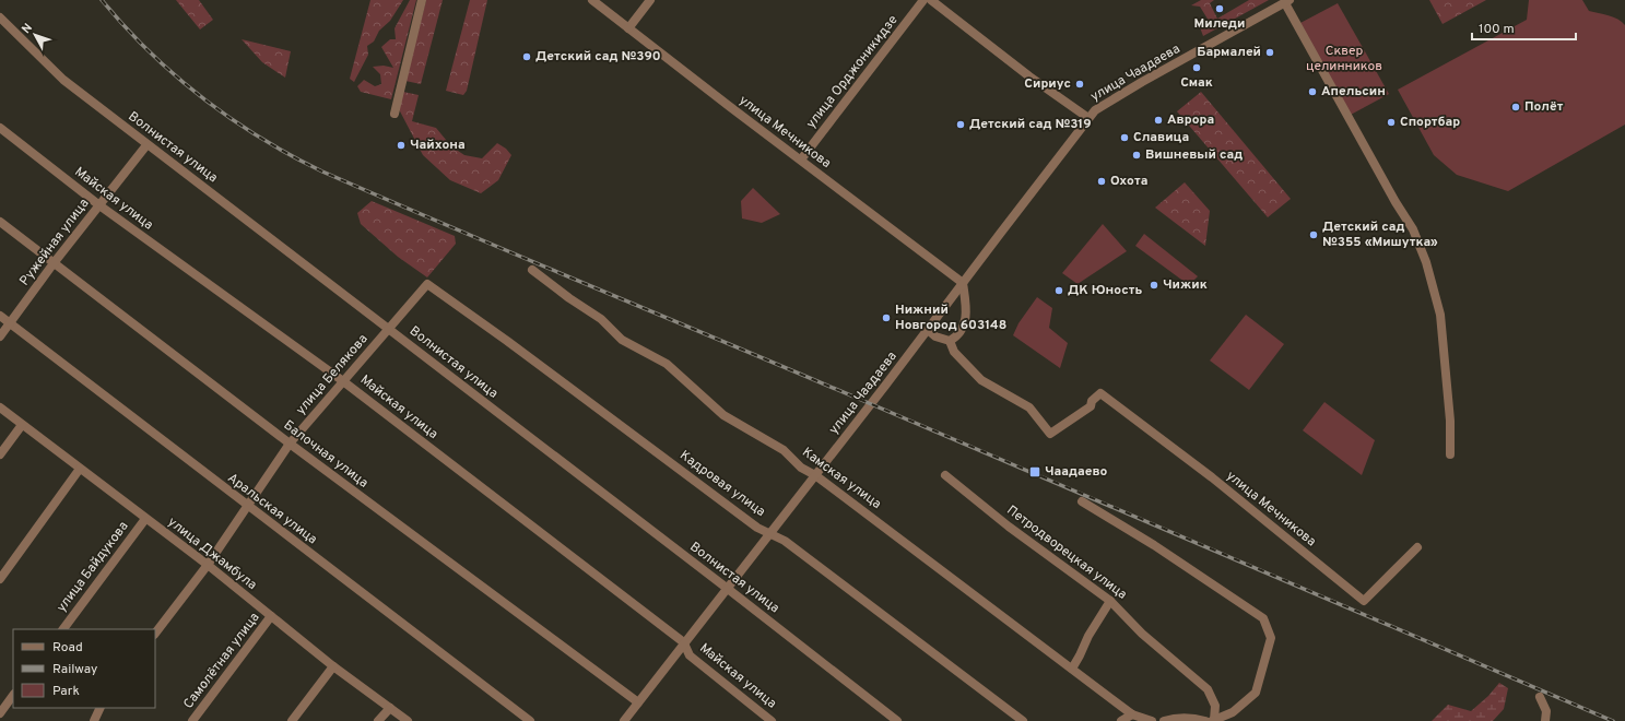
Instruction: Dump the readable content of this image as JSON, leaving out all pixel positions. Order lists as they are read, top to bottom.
{
  "streets": {
    "street": [
      "улица Орджоникидзе",
      "улица Чаадаева",
      "улица Мечникова",
      "Волнистая улица",
      "Майская улица",
      "Ружейная улица",
      "улица Белякова",
      "Балочная улица",
      "Камская улица",
      "Кадровая улица",
      "Аральская улица",
      "Петродворецкая улица",
      "улица Джамбула",
      "улица Байдукова",
      "Самолётная улица"
    ]
  },
  "crossings": [
    ["улица Орджоникидзе", "улица Мечникова"],
    ["улица Чаадаева", "улица Мечникова"],
    ["улица Чаадаева", "Волнистая улица"],
    ["улица Чаадаева", "Майская улица"],
    ["улица Чаадаева", "Балочная улица"],
    ["улица Чаадаева", "Камская улица"],
    ["улица Чаадаева", "Кадровая улица"],
    ["Волнистая улица", "Ружейная улица"],
    ["Волнистая улица", "улица Белякова"],
    ["Майская улица", "Ружейная улица"],
    ["Майская улица", "улица Белякова"],
    ["Ружейная улица", "Балочная улица"],
    ["Ружейная улица", "Аральская улица"],
    ["улица Белякова", "Балочная улица"],
    ["улица Белякова", "Кадровая улица"],
    ["улица Белякова", "Аральская улица"],
    ["улица Белякова", "улица Джамбула"],
    ["улица Джамбула", "улица Байдукова"],
    ["улица Джамбула", "Самолётная улица"]
  ],
  "parks": ["Сквер целинников"],
  "places": {
    "other": [
      "Миледи",
      "Бармалей",
      "Детский сад №390",
      "Смак",
      "Сириус",
      "Апельсин",
      "Полёт",
      "Аврора",
      "Спортбар",
      "Детский сад №319",
      "Славица",
      "Чайхона",
      "Вишневый сад",
      "Охота",
      "Детский сад №355 «Мишутка»",
      "Чижик",
      "ДК Юность",
      "Нижний Новгород 603148"
    ],
    "transit": ["Чаадаево"]
  },
  "legend": ["Road", "Railway", "Park"],
  "scale_bar": "100 m",
  "north": "top left"
}
